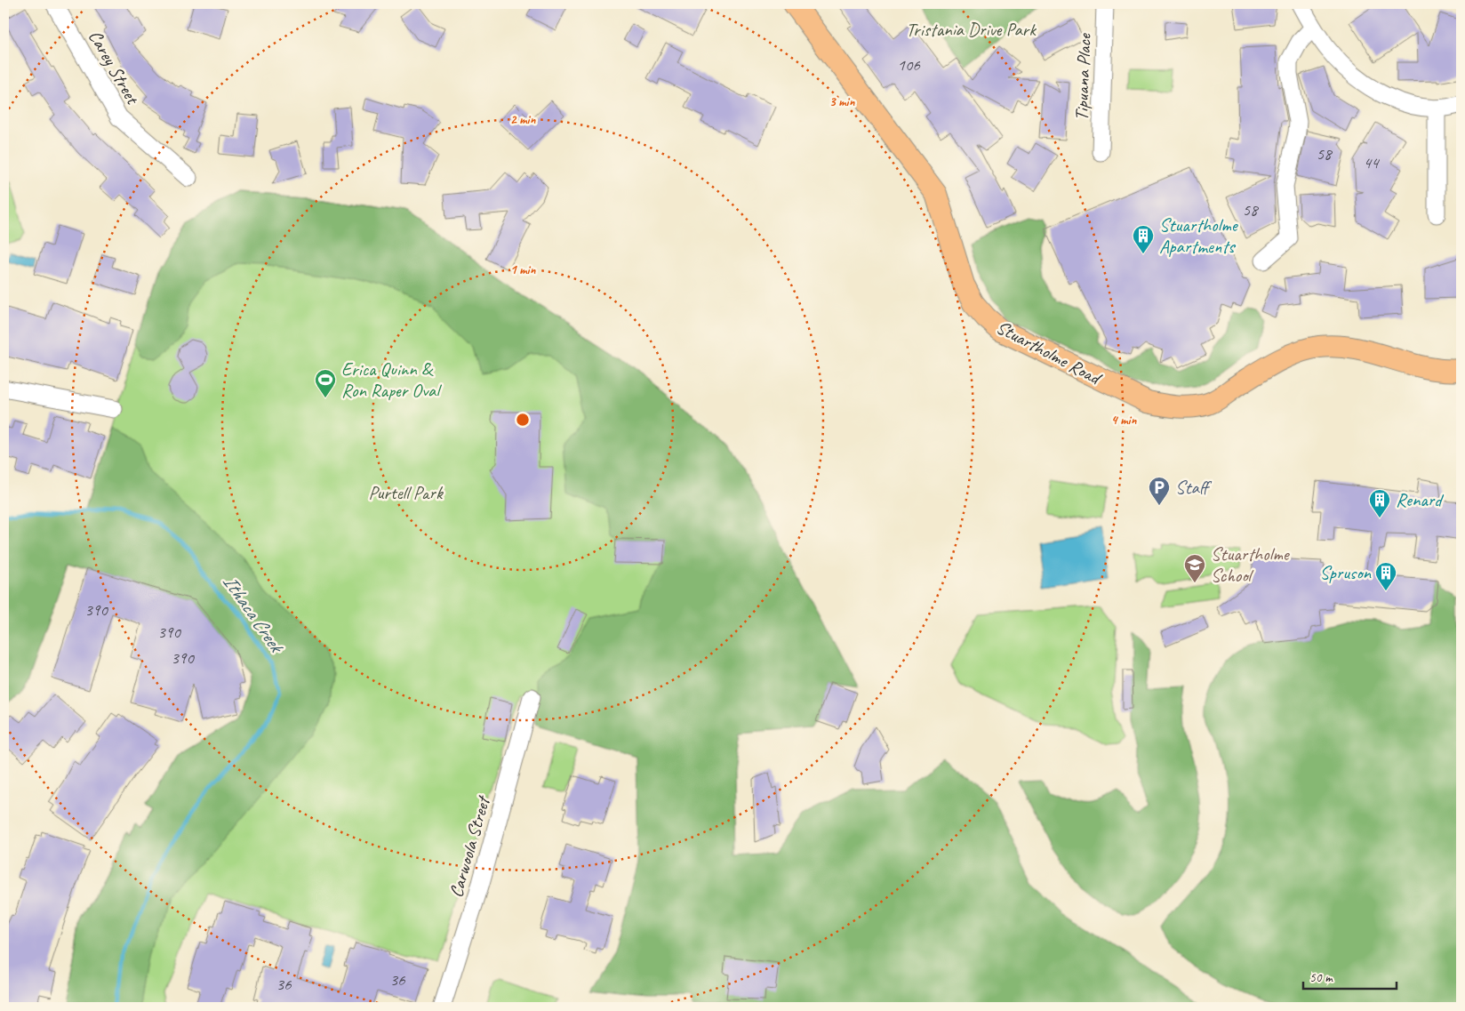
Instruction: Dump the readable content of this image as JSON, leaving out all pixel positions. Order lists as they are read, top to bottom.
{
  "streets": {
    "main road": ["Stuartholme Road"],
    "street": ["Carey Street", "Tipuana Place", "Carwoola Street"]
  },
  "water": ["Ithaca Creek"],
  "parks": ["Tristania Drive Park", "Purtell Park"],
  "places": {
    "building": ["Stuartholme Apartments", "Renard", "Spruson"],
    "sports": ["Erica Quinn & Ron Raper Oval"],
    "parking": ["Staff"],
    "school or university": ["Stuartholme School"]
  },
  "house_numbers": [
    "106",
    "58",
    "44",
    "58",
    "390",
    "390",
    "390",
    "36",
    "36"
  ],
  "scale_bar": "50 m",
  "rings": [
    "3 min",
    "2 min",
    "1 min",
    "4 min"
  ]
}
